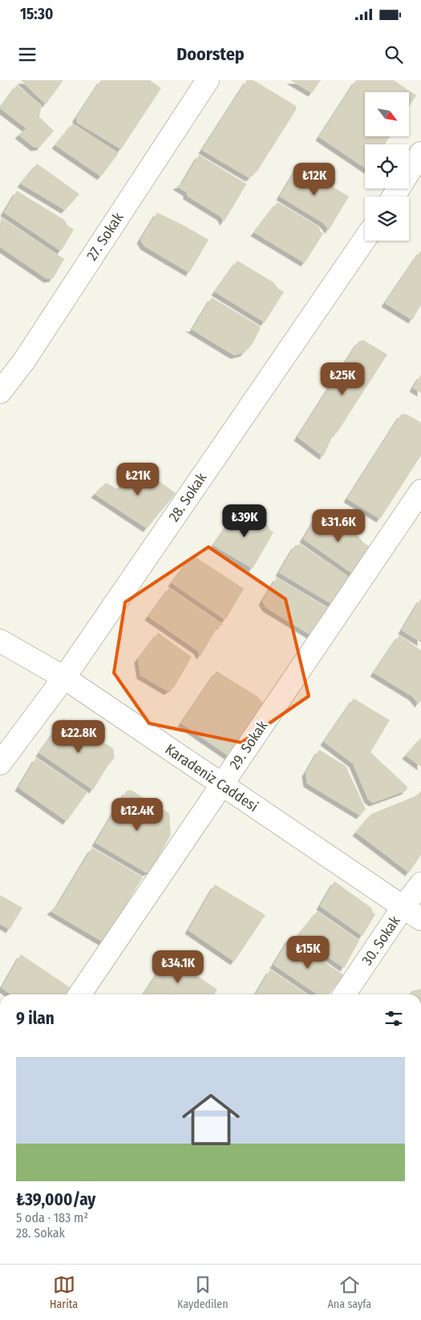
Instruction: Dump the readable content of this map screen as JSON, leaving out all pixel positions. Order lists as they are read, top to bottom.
{
  "streets": {
    "street": [
      "27. Sokak",
      "28. Sokak",
      "29. Sokak",
      "Karadeniz Caddesi",
      "30. Sokak"
    ]
  },
  "crossings": [
    ["28. Sokak", "Karadeniz Caddesi"],
    ["29. Sokak", "Karadeniz Caddesi"],
    ["Karadeniz Caddesi", "30. Sokak"]
  ],
  "north": "bottom right",
  "page": {
    "status": "15:30",
    "header": "Doorstep",
    "price": [
      "₺12K",
      "₺25K",
      "₺21K",
      "₺39K",
      "₺31.6K",
      "₺22.8K",
      "₺12.4K",
      "₺15K",
      "₺34.1K"
    ],
    "heading": "9 ilan",
    "list": [
      {
        "name": "₺39,000/ay",
        "note": "5 oda · 183 m² · 28. Sokak"
      }
    ],
    "tabs": ["Harita", "Kaydedilen", "Ana sayfa"]
  }
}
